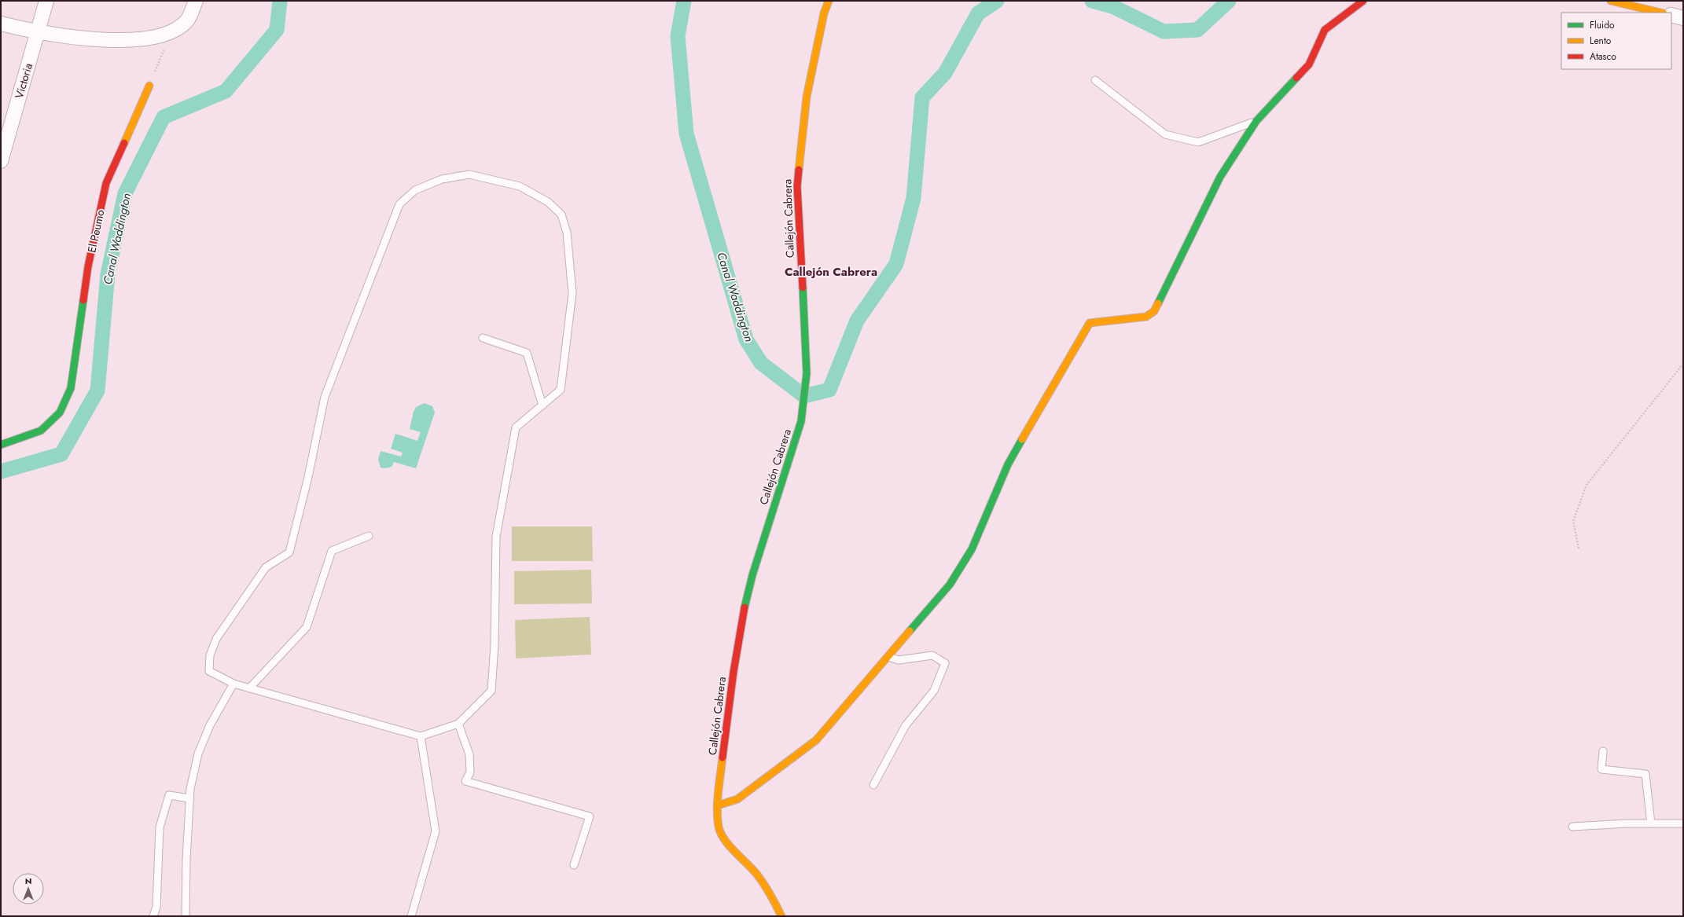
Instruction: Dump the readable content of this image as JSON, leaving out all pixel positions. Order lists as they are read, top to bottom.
{
  "streets": {
    "street": ["Victoria", "Callejón Cabrera", "El Peumo"]
  },
  "districts": ["Callejón Cabrera"],
  "water": ["Canal Waddington"],
  "legend": ["Fluido", "Lento", "Atasco"],
  "north": "top"
}
